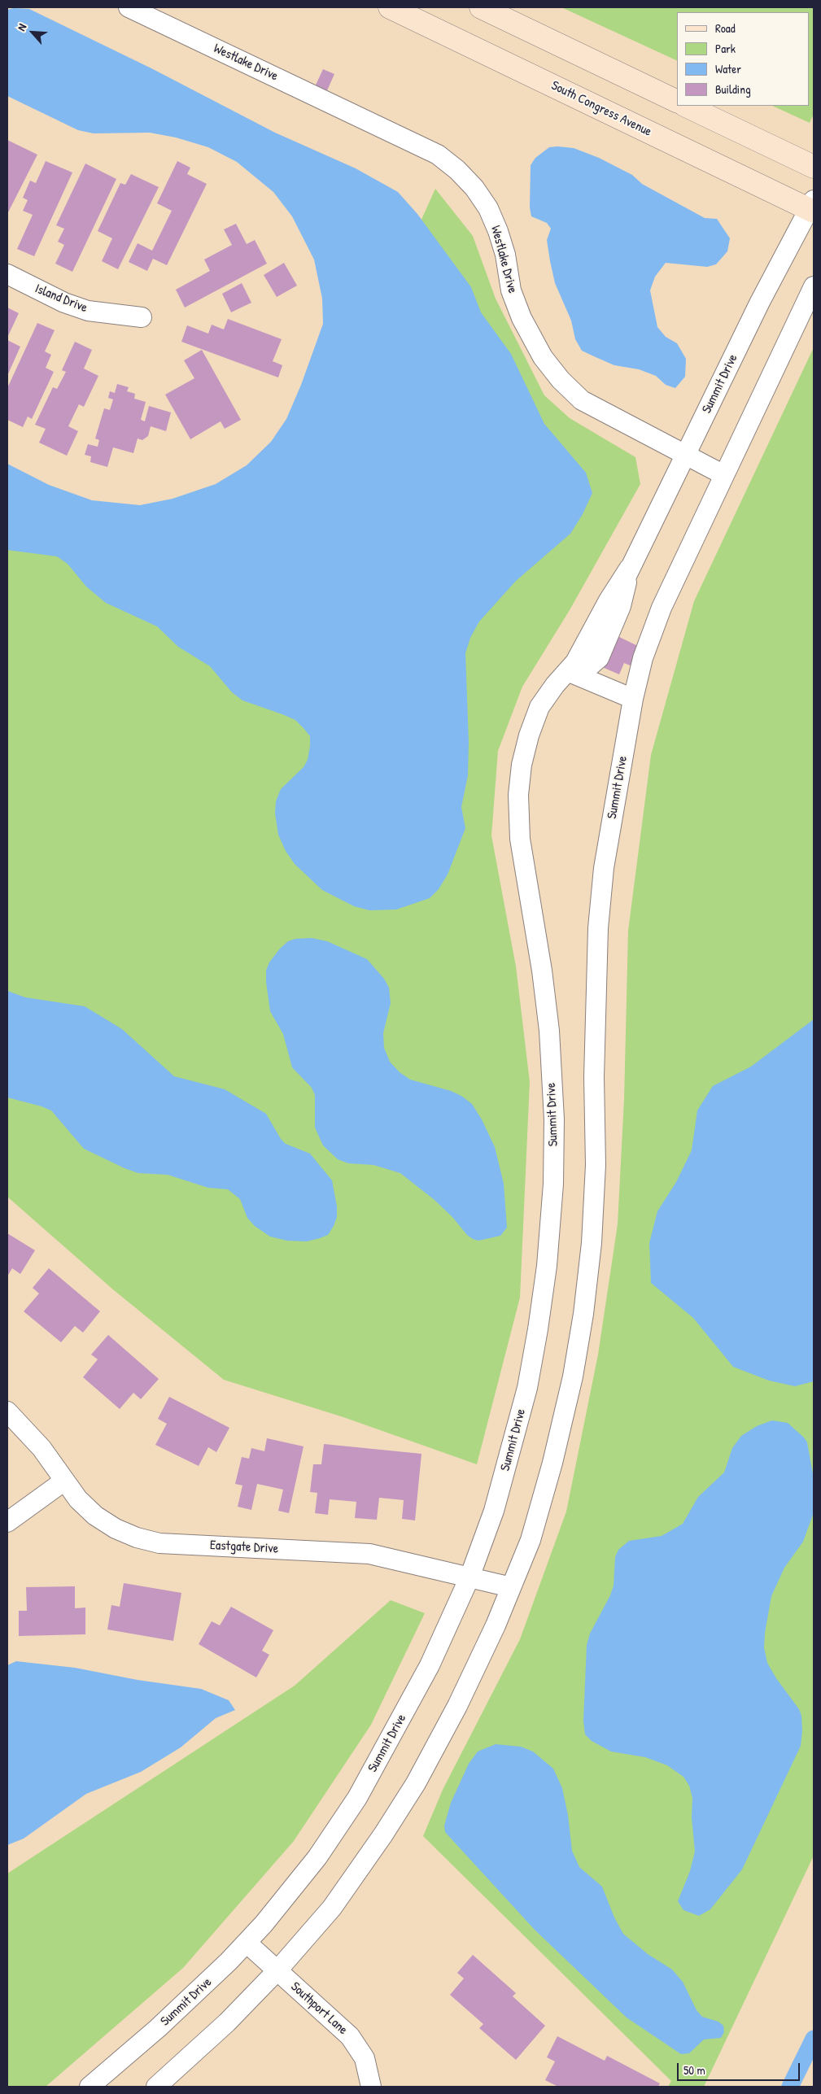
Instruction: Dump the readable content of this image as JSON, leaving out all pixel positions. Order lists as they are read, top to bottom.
{
  "streets": {
    "main road": ["South Congress Avenue"],
    "street": [
      "Westlake Drive",
      "Island Drive",
      "Summit Drive",
      "Eastgate Drive",
      "Southport Lane"
    ]
  },
  "crossings": [
    ["Westlake Drive", "Summit Drive"],
    ["South Congress Avenue", "Summit Drive"],
    ["Summit Drive", "Eastgate Drive"],
    ["Summit Drive", "Southport Lane"]
  ],
  "legend": [
    "Road",
    "Park",
    "Water",
    "Building"
  ],
  "scale_bar": "50 m",
  "north": "top left"
}
